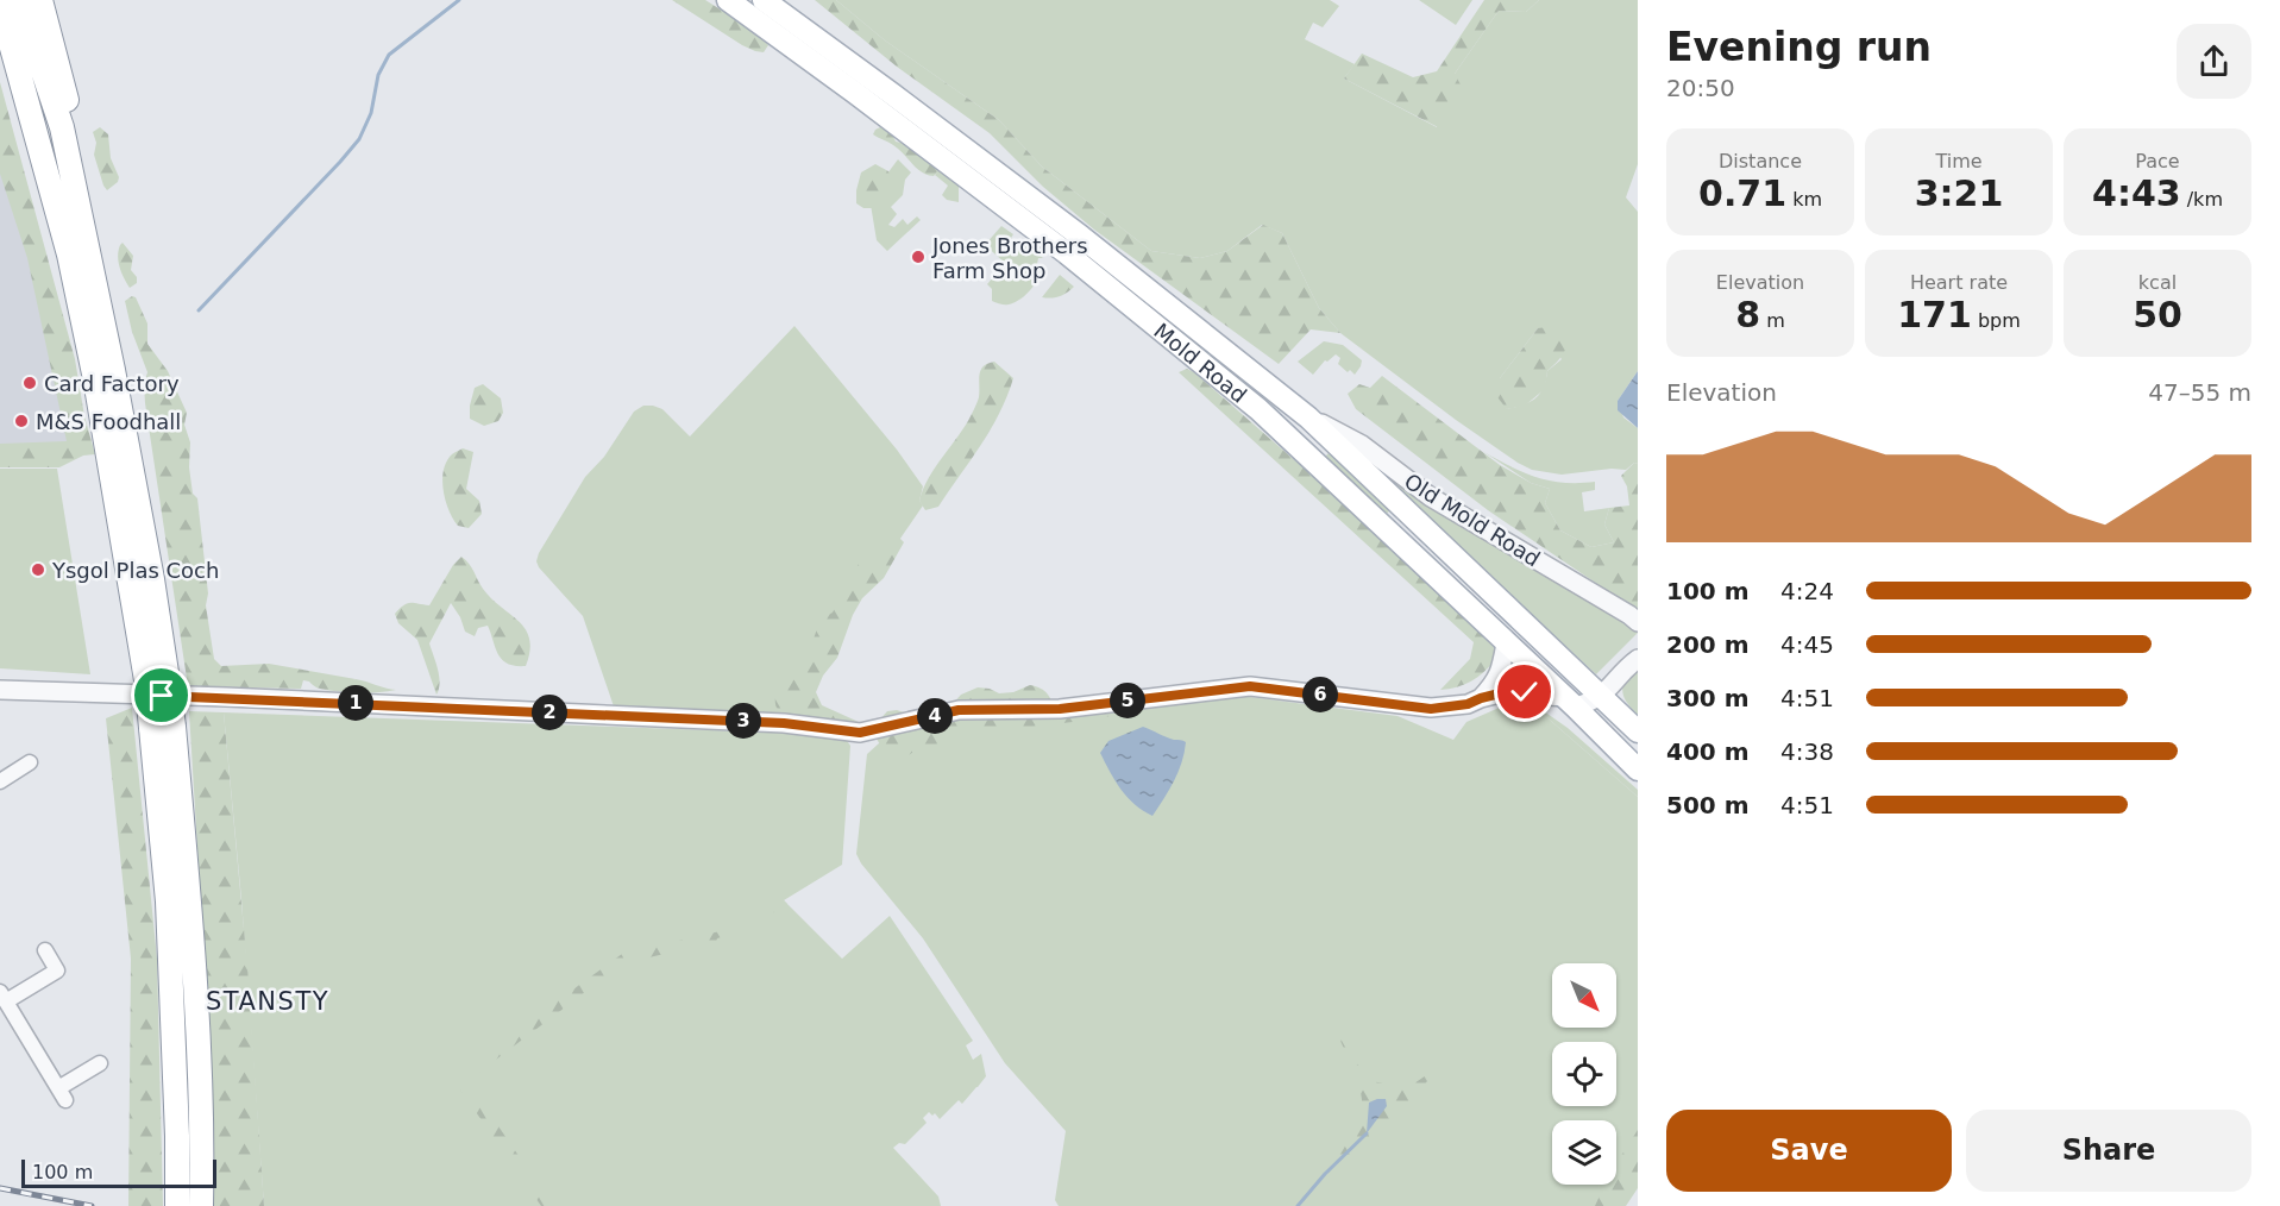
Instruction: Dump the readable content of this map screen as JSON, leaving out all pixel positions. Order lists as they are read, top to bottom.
{
  "streets": {
    "main road": ["Mold Road"],
    "street": ["Old Mold Road"]
  },
  "crossings": [
    ["Mold Road", "Old Mold Road"]
  ],
  "districts": ["STANSTY"],
  "places": [
    "Jones Brothers Farm Shop",
    "Card Factory",
    "M&S Foodhall",
    "Ysgol Plas Coch"
  ],
  "scale_bar": "100 m",
  "north": "bottom right",
  "page": {
    "heading": ["Evening run", "20:50"],
    "stats": [
      ["Distance", "0.71 km"],
      ["Time", "3:21"],
      ["Pace", "4:43 /km"],
      ["Elevation", "8 m"],
      ["Heart rate", "171 bpm"],
      ["kcal", "50"]
    ],
    "chart": ["Elevation", "47–55 m"],
    "list": [
      {
        "name": "100 m",
        "note": "4:24"
      },
      {
        "name": "200 m",
        "note": "4:45"
      },
      {
        "name": "300 m",
        "note": "4:51"
      },
      {
        "name": "400 m",
        "note": "4:38"
      },
      {
        "name": "500 m",
        "note": "4:51"
      }
    ],
    "pins": [
      "6",
      "5",
      "1",
      "2",
      "4",
      "3"
    ],
    "buttons": ["Save", "Share"],
    "scale": "100 m"
  }
}
